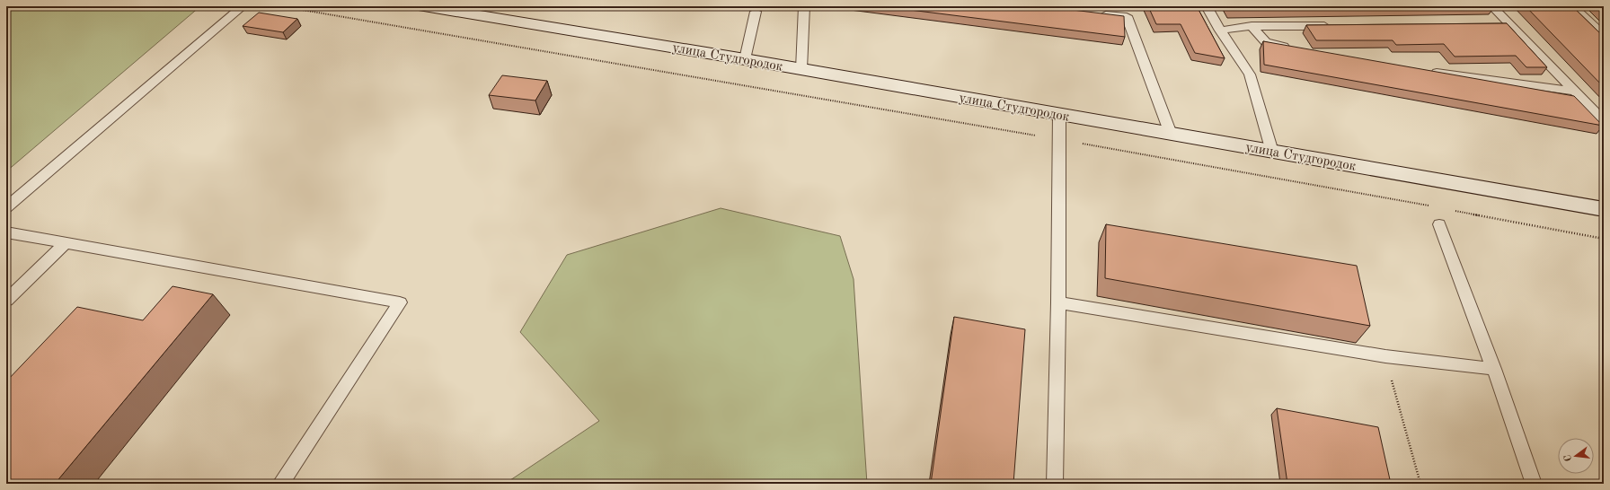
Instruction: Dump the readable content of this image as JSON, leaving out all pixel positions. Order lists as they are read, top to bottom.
{
  "streets": {
    "street": ["улица Студгородок"]
  },
  "north": "left"
}
